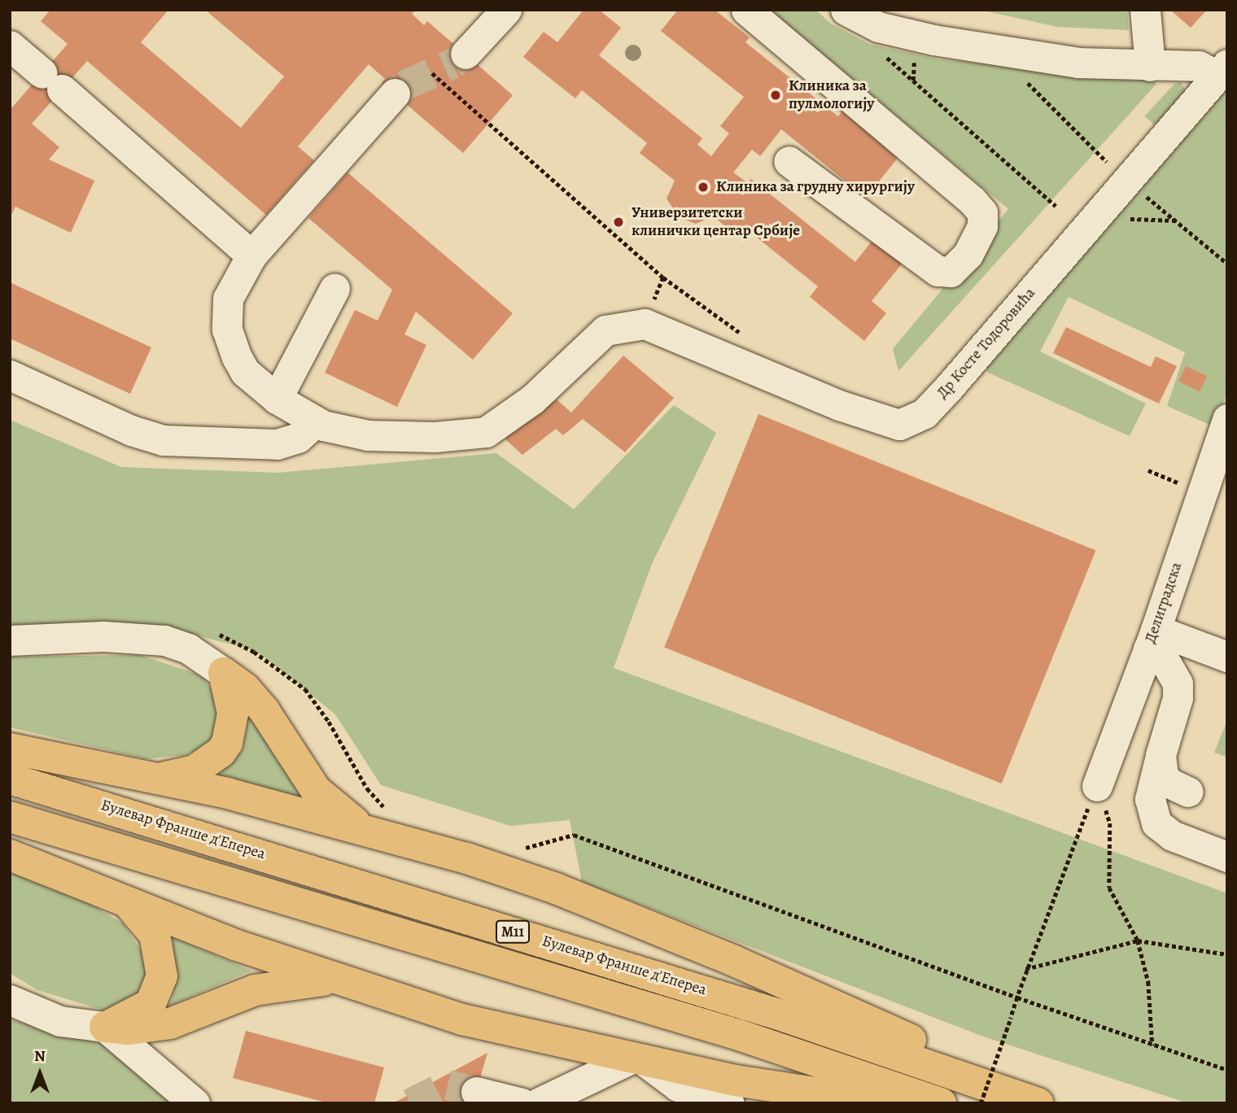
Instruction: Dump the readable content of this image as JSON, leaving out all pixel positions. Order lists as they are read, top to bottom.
{
  "streets": {
    "highway": ["Булевар Франше д'Епереа", "M11"],
    "street": ["Др Косте Тодоровића", "Делиградска"]
  },
  "places": ["Клиника за пулмологију", "Клиника за грудну хирургију", "Универзитетски клинички центар Србије"],
  "north": "top"
}
